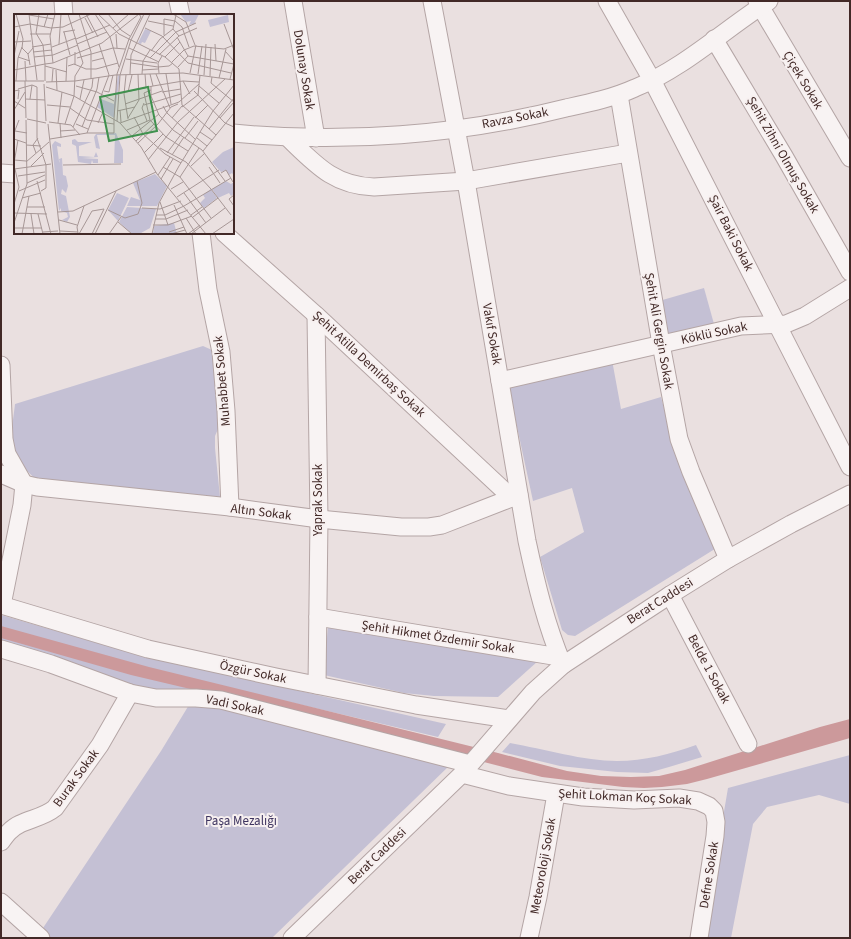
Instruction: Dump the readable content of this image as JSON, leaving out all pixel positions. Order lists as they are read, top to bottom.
{
  "streets": {
    "street": [
      "Dolunay Sokak",
      "Çiçek Sokak",
      "Ravza Sokak",
      "Şehit Zihni Olmuş Sokak",
      "Şair Baki Sokak",
      "Şehit Ali Gergin Sokak",
      "Köklü Sokak",
      "Vakıf Sokak",
      "Şehit Atilla Demirbaş Sokak",
      "Muhabbet Sokak",
      "Yaprak Sokak",
      "Altın Sokak",
      "Berat Caddesi",
      "Şehit Hikmet Özdemir Sokak",
      "Belde 1 Sokak",
      "Özgür Sokak",
      "Vadi Sokak",
      "Burak Sokak",
      "Şehit Lokman Koç Sokak",
      "Meteoroloji Sokak",
      "Defne Sokak"
    ]
  },
  "crossings": [
    ["Dolunay Sokak", "Ravza Sokak"],
    ["Çiçek Sokak", "Ravza Sokak"],
    ["Ravza Sokak", "Şehit Zihni Olmuş Sokak"],
    ["Ravza Sokak", "Şair Baki Sokak"],
    ["Ravza Sokak", "Şehit Ali Gergin Sokak"],
    ["Ravza Sokak", "Vakıf Sokak"],
    ["Şair Baki Sokak", "Köklü Sokak"],
    ["Şehit Ali Gergin Sokak", "Köklü Sokak"],
    ["Şehit Ali Gergin Sokak", "Berat Caddesi"],
    ["Köklü Sokak", "Vakıf Sokak"],
    ["Vakıf Sokak", "Şehit Atilla Demirbaş Sokak"],
    ["Vakıf Sokak", "Altın Sokak"],
    ["Vakıf Sokak", "Berat Caddesi"],
    ["Vakıf Sokak", "Şehit Hikmet Özdemir Sokak"],
    ["Şehit Atilla Demirbaş Sokak", "Yaprak Sokak"],
    ["Şehit Atilla Demirbaş Sokak", "Altın Sokak"],
    ["Muhabbet Sokak", "Altın Sokak"],
    ["Yaprak Sokak", "Altın Sokak"],
    ["Yaprak Sokak", "Şehit Hikmet Özdemir Sokak"],
    ["Yaprak Sokak", "Özgür Sokak"],
    ["Berat Caddesi", "Şehit Hikmet Özdemir Sokak"],
    ["Berat Caddesi", "Belde 1 Sokak"],
    ["Berat Caddesi", "Özgür Sokak"],
    ["Berat Caddesi", "Vadi Sokak"],
    ["Berat Caddesi", "Şehit Lokman Koç Sokak"],
    ["Vadi Sokak", "Burak Sokak"],
    ["Vadi Sokak", "Şehit Lokman Koç Sokak"],
    ["Şehit Lokman Koç Sokak", "Meteoroloji Sokak"],
    ["Şehit Lokman Koç Sokak", "Defne Sokak"]
  ],
  "parks": ["Paşa Mezalığı"]
}
